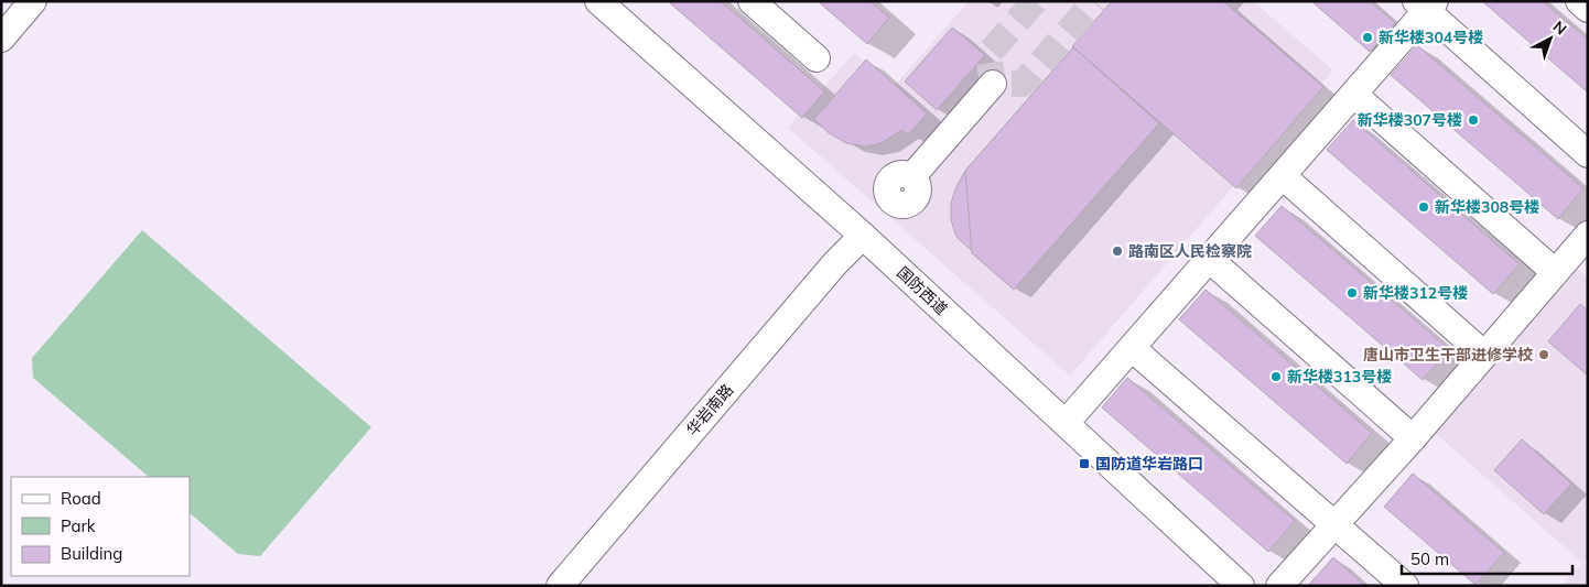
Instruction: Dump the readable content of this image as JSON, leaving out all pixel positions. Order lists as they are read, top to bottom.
{
  "streets": {
    "street": ["国防西道", "华岩南路"]
  },
  "crossings": [
    ["国防西道", "华岩南路"]
  ],
  "places": {
    "other": [
      "新华楼304号楼",
      "新华楼307号楼",
      "新华楼308号楼",
      "路南区人民检察院",
      "新华楼312号楼",
      "唐山市卫生干部进修学校",
      "新华楼313号楼"
    ],
    "transit": ["国防道华岩路口"]
  },
  "legend": ["Road", "Park", "Building"],
  "scale_bar": "50 m",
  "north": "top right"
}
